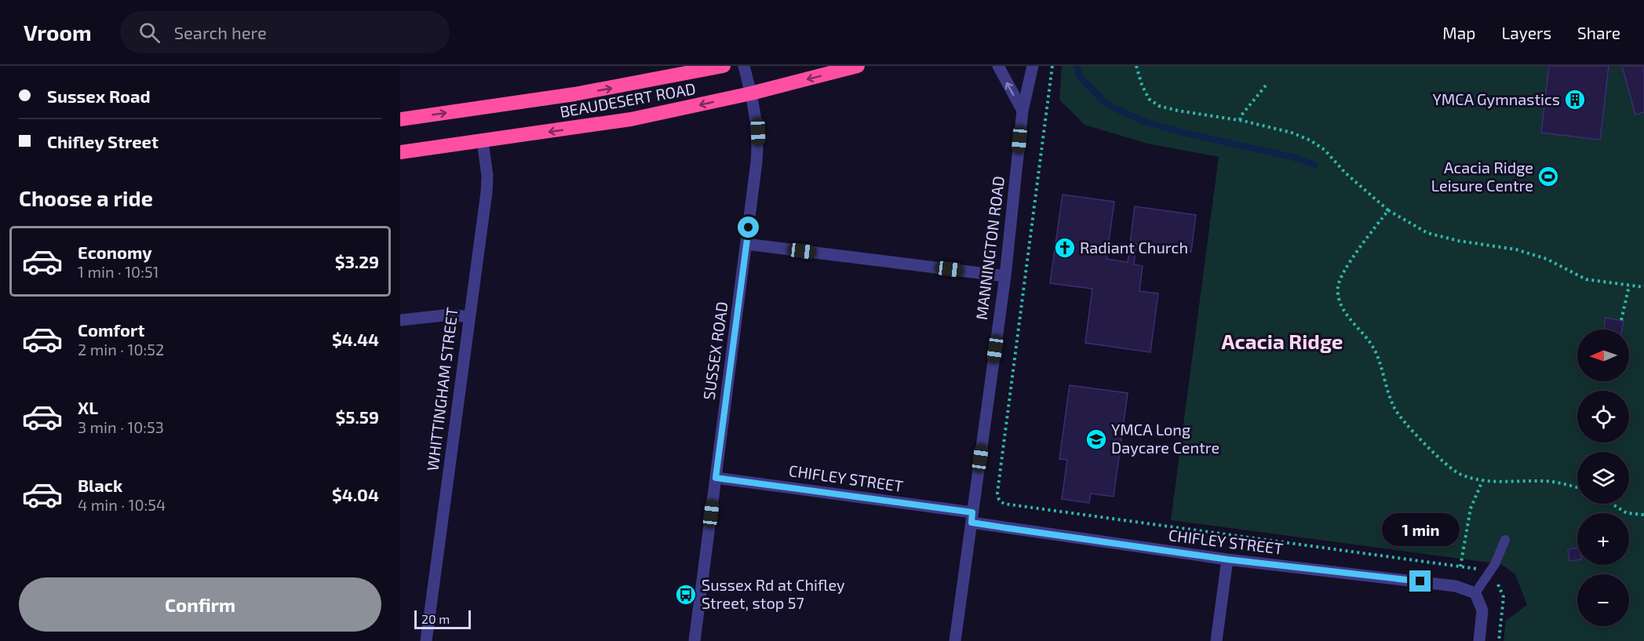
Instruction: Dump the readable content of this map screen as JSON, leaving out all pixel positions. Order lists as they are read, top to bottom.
{
  "streets": {
    "highway": ["BEAUDESERT ROAD"],
    "street": [
      "MANNINGTON ROAD",
      "SUSSEX ROAD",
      "WHITTINGHAM STREET",
      "CHIFLEY STREET"
    ]
  },
  "crossings": [
    ["BEAUDESERT ROAD", "SUSSEX ROAD"],
    ["BEAUDESERT ROAD", "WHITTINGHAM STREET"],
    ["MANNINGTON ROAD", "CHIFLEY STREET"],
    ["SUSSEX ROAD", "CHIFLEY STREET"]
  ],
  "districts": ["Acacia Ridge"],
  "places": {
    "building": ["YMCA Gymnastics"],
    "sports": ["Acacia Ridge Leisure Centre"],
    "church": ["Radiant Church"],
    "school or university": ["YMCA Long Daycare Centre"],
    "bus stop": ["Sussex Rd at Chifley Street, stop 57"]
  },
  "scale_bar": "20 m",
  "north": "left",
  "page": {
    "header": "Vroom",
    "search": "Search here",
    "nav": ["Map", "Layers", "Share"],
    "banner": ["Sussex Road", "Chifley Street"],
    "heading": "Choose a ride",
    "list": [
      {
        "name": "Economy",
        "note": "1 min · 10:51",
        "value": "$3.29"
      },
      {
        "name": "Comfort",
        "note": "2 min · 10:52",
        "value": "$4.44"
      },
      {
        "name": "XL",
        "note": "3 min · 10:53",
        "value": "$5.59"
      },
      {
        "name": "Black",
        "note": "4 min · 10:54",
        "value": "$4.04"
      }
    ],
    "map_buttons": ["+", "−"],
    "bubble": "1 min",
    "buttons": "Confirm",
    "scale": "20 m"
  }
}
